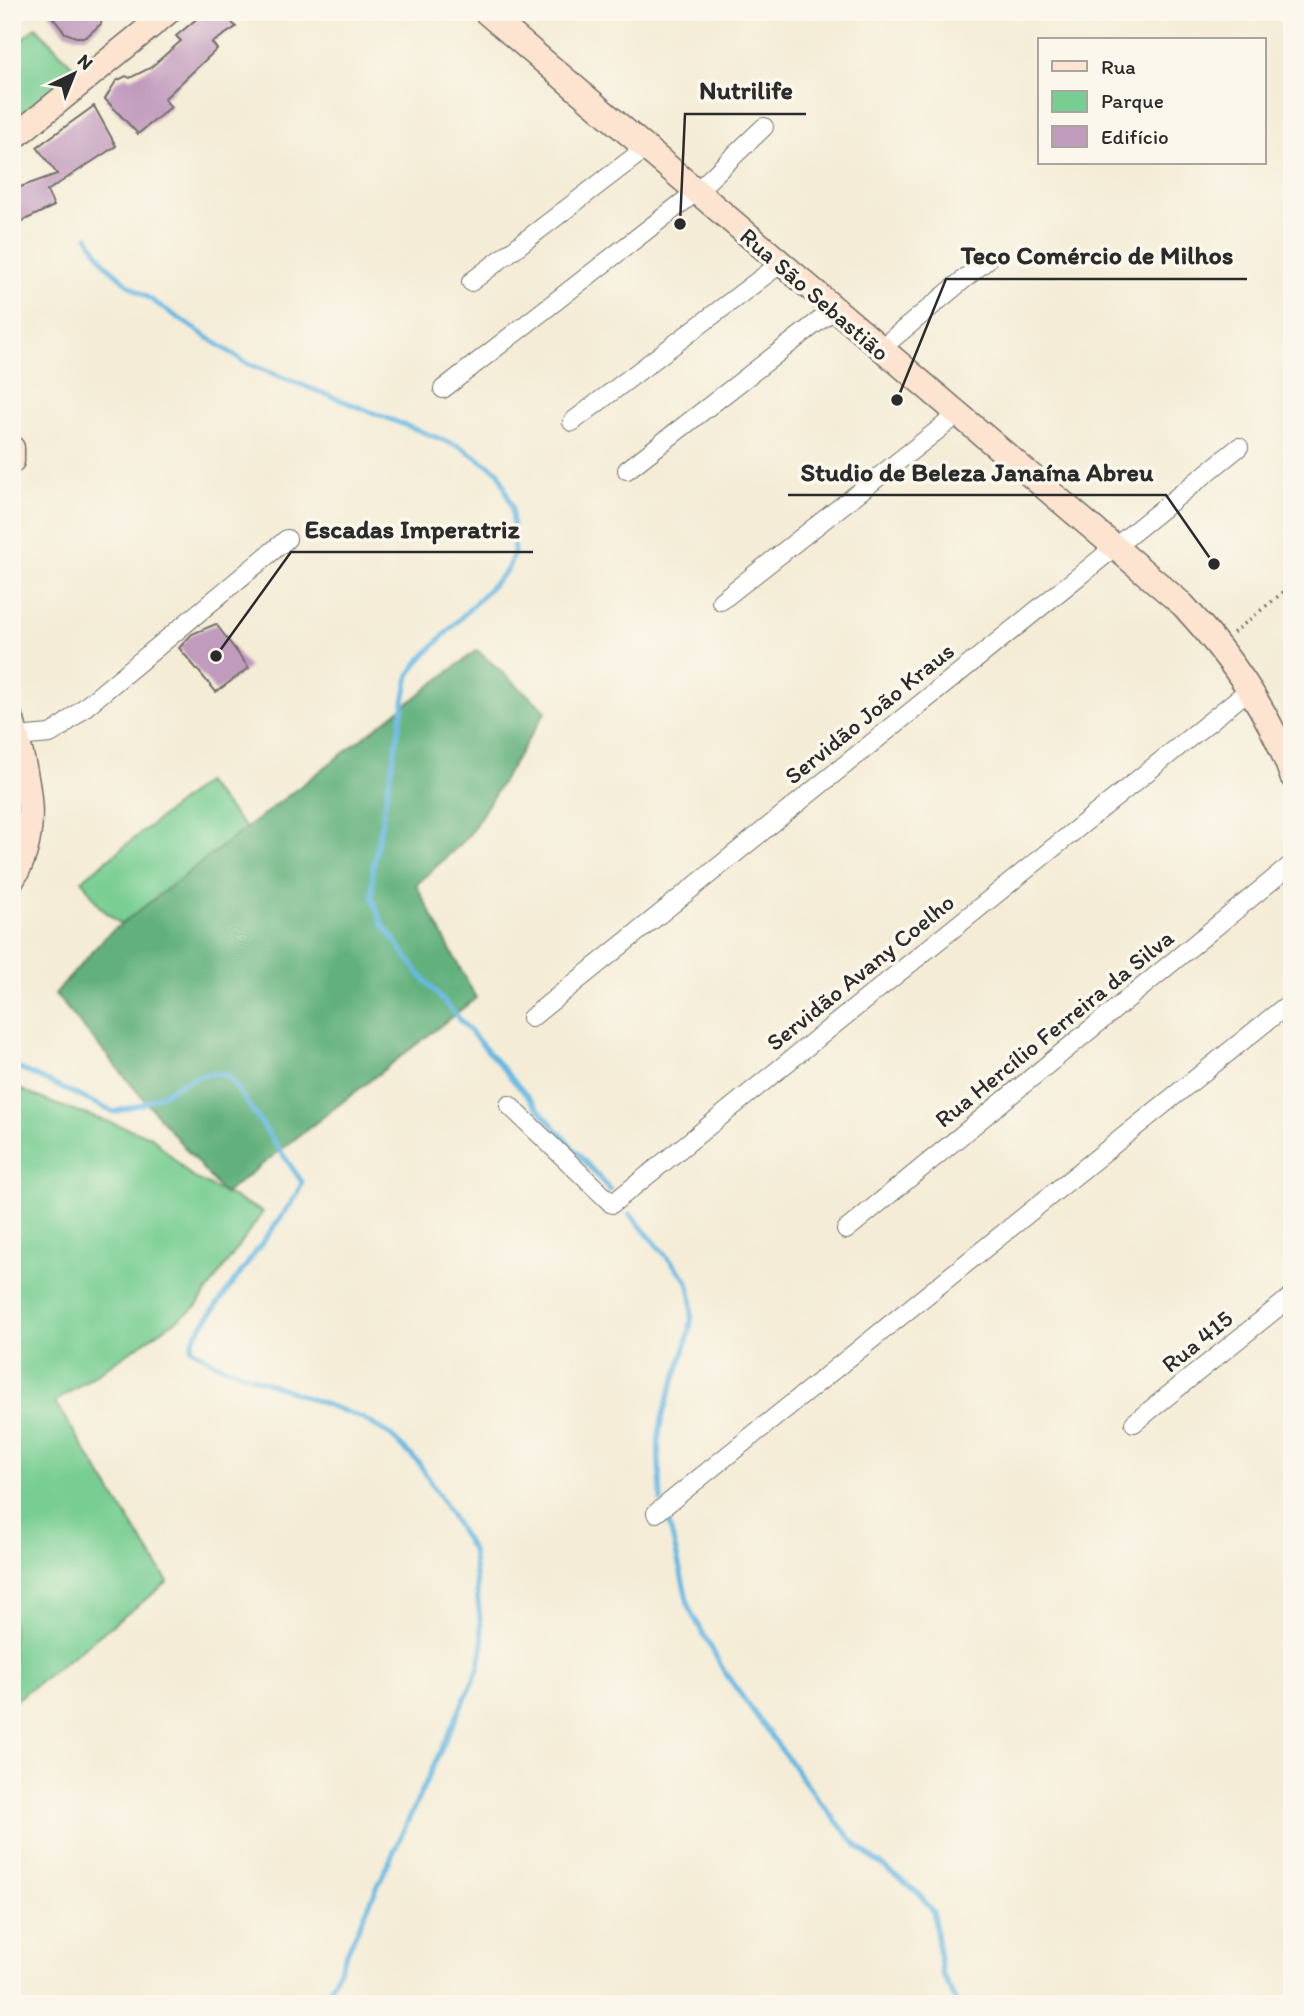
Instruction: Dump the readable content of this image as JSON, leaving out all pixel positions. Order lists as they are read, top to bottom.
{
  "streets": {
    "main road": ["Rua São Sebastião"],
    "street": [
      "Servidão João Kraus",
      "Servidão Avany Coelho",
      "Rua Hercílio Ferreira da Silva",
      "Rua 415"
    ]
  },
  "crossings": [
    ["Rua São Sebastião", "Servidão João Kraus"],
    ["Rua São Sebastião", "Servidão Avany Coelho"]
  ],
  "places": [
    "Nutrilife",
    "Teco Comércio de Milhos",
    "Studio de Beleza Janaína Abreu",
    "Escadas Imperatriz"
  ],
  "legend": ["Rua", "Parque", "Edifício"],
  "north": "top right"
}
